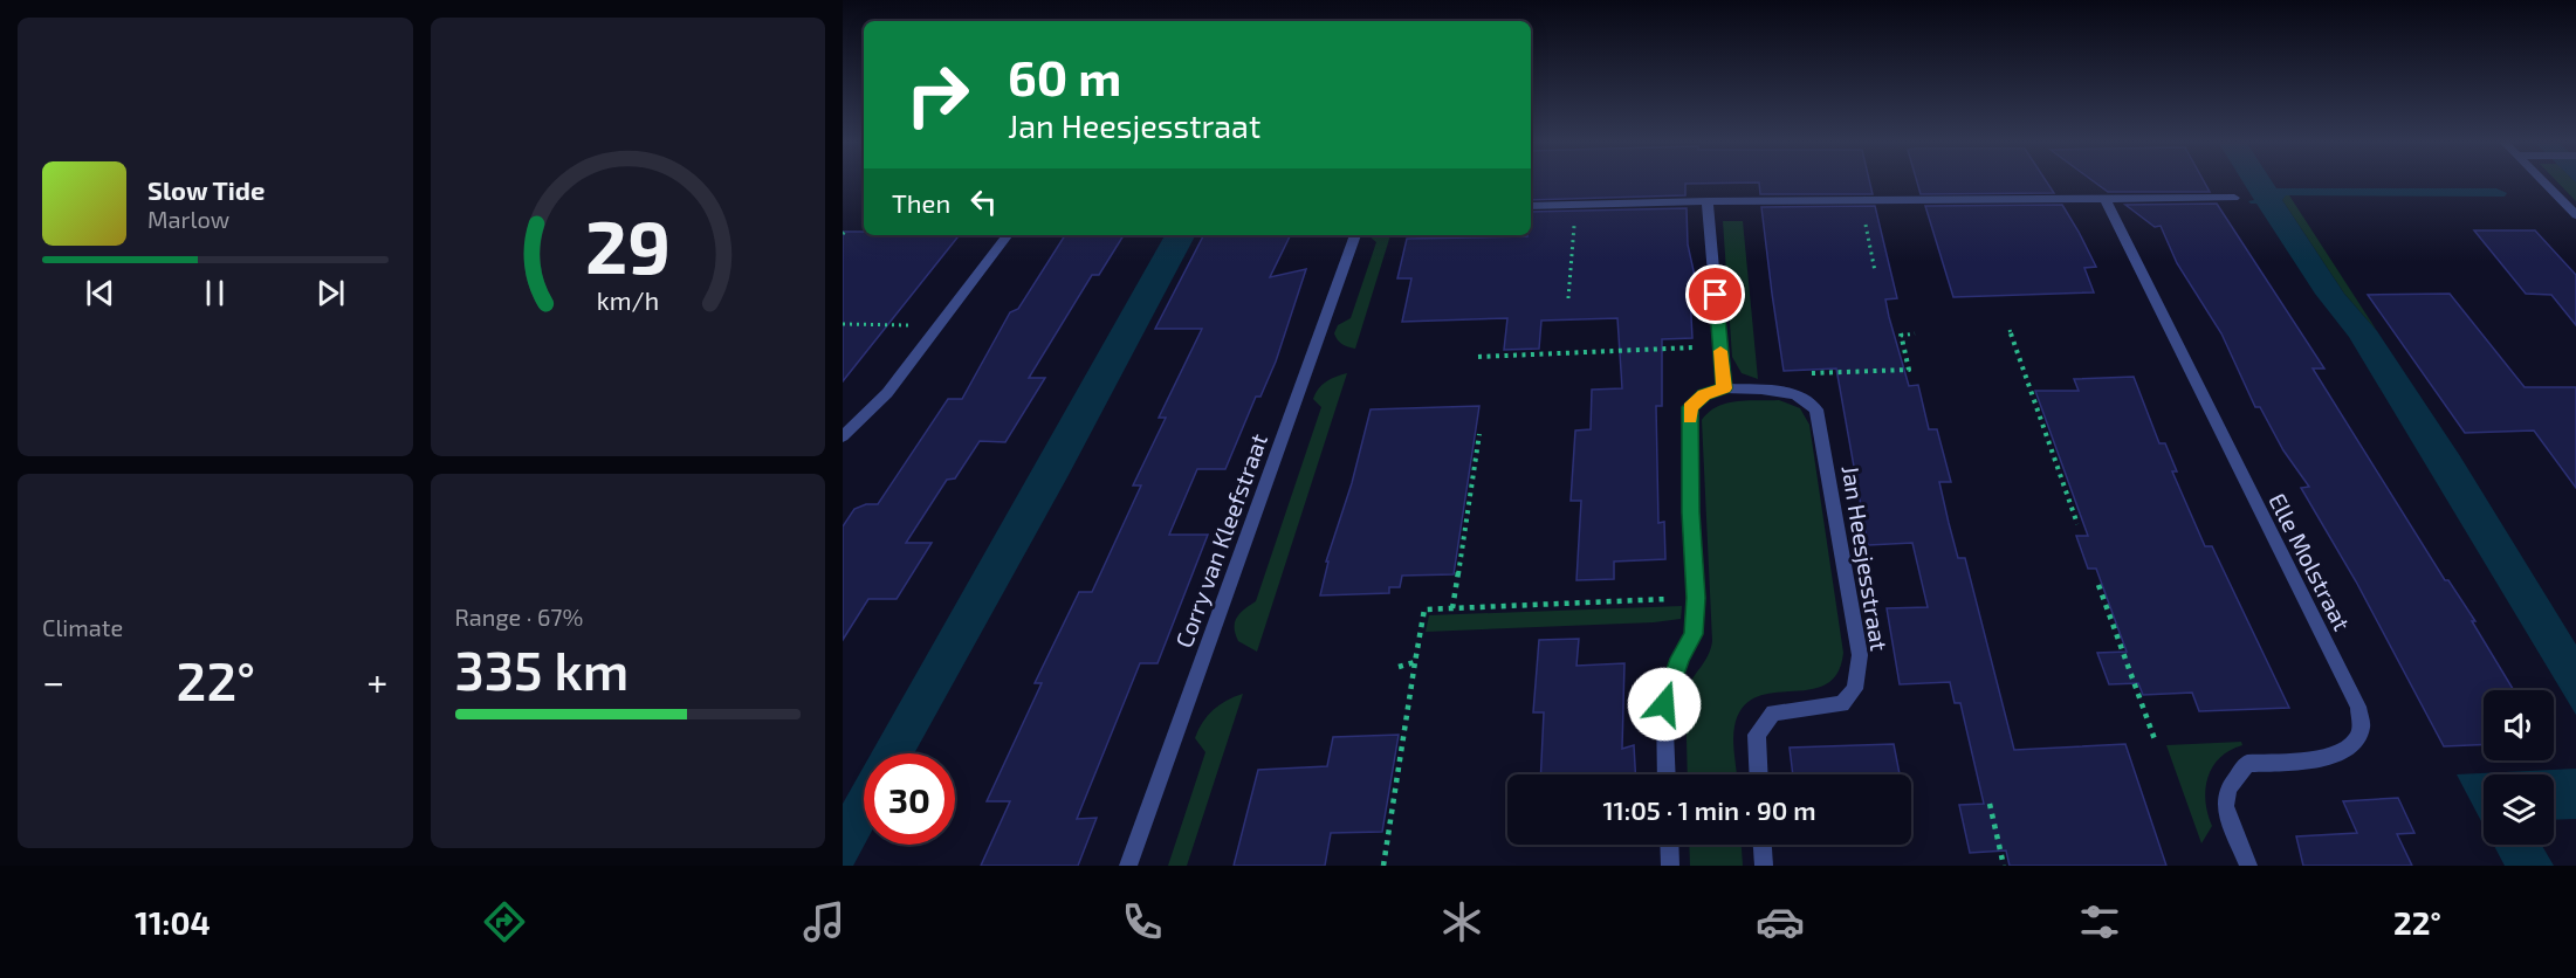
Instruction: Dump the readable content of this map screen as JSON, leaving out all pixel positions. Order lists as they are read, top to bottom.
{
  "streets": {
    "street": ["Corry van Kleefstraat", "Jan Heesjesstraat", "Elle Molstraat"]
  },
  "page": {
    "turn": ["60 m", "Jan Heesjesstraat"],
    "song": ["Slow Tide", "Marlow"],
    "then": "Then",
    "tile": [
      "Climate",
      ["Range · 67%", "335 km"]
    ],
    "heat": ["−", "22°", "+"],
    "limit": "30",
    "trip": "11:05 · 1 min · 90 m",
    "tabs": ["11:04", "22°"],
    "gauge": ["29", "km/h"]
  }
}
